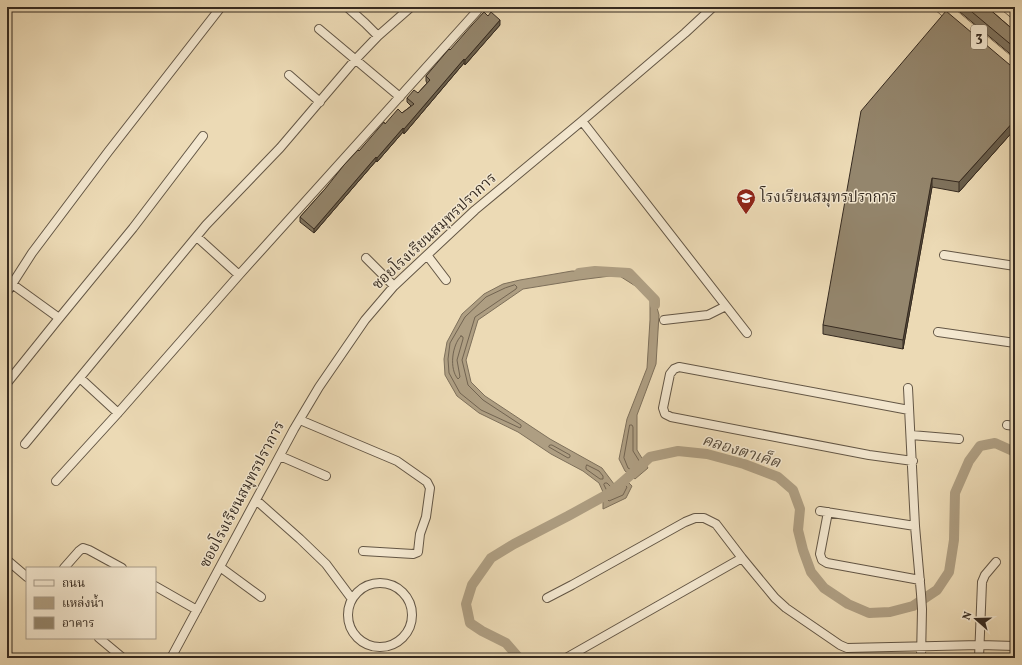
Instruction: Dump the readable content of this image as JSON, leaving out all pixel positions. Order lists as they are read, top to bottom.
{
  "streets": {
    "highway": ["3"],
    "street": ["ซอยโรงเรียนสมุทรปราการ"]
  },
  "water": ["คลองตาเค็ด"],
  "places": {
    "school or university": ["โรงเรียนสมุทรปราการ"]
  },
  "legend": ["ถนน", "แหล่งน้ำ", "อาคาร"],
  "north": "left"
}
